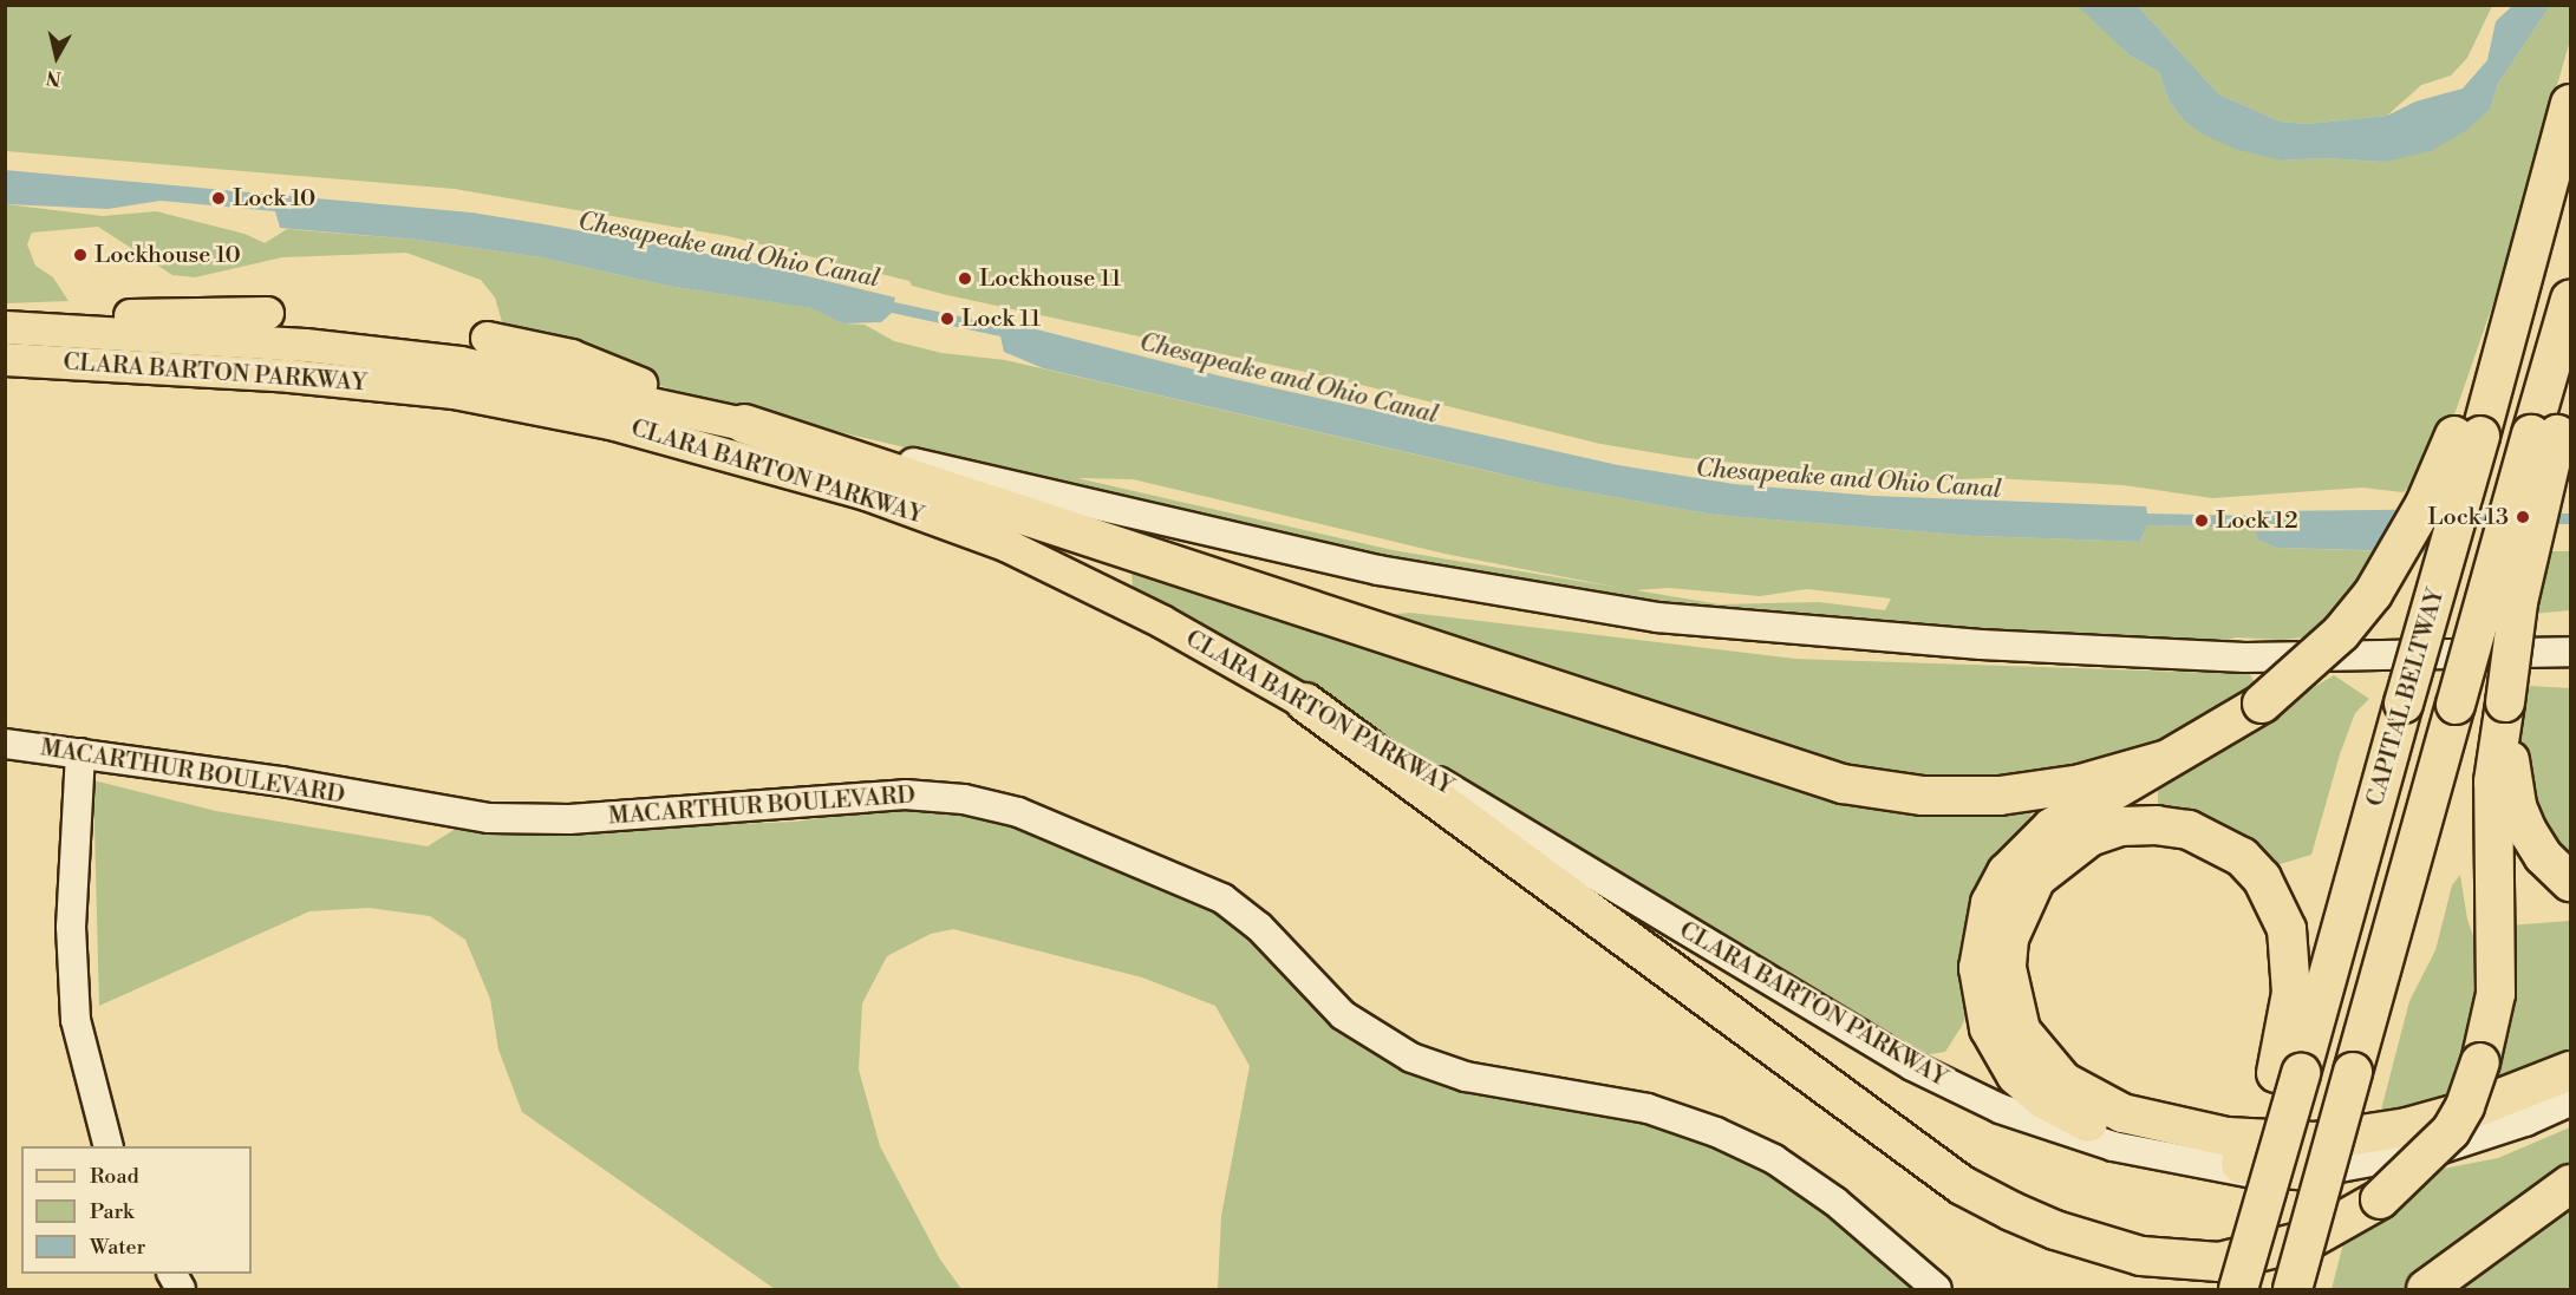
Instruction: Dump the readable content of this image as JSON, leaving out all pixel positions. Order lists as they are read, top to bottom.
{
  "streets": {
    "highway": ["CAPITAL BELTWAY"],
    "main road": ["CLARA BARTON PARKWAY", "MACARTHUR BOULEVARD"]
  },
  "water": ["Chesapeake and Ohio Canal"],
  "places": [
    "Lock 10",
    "Lockhouse 10",
    "Lockhouse 11",
    "Lock 11",
    "Lock 13",
    "Lock 12"
  ],
  "legend": ["Road", "Park", "Water"],
  "north": "bottom"
}
